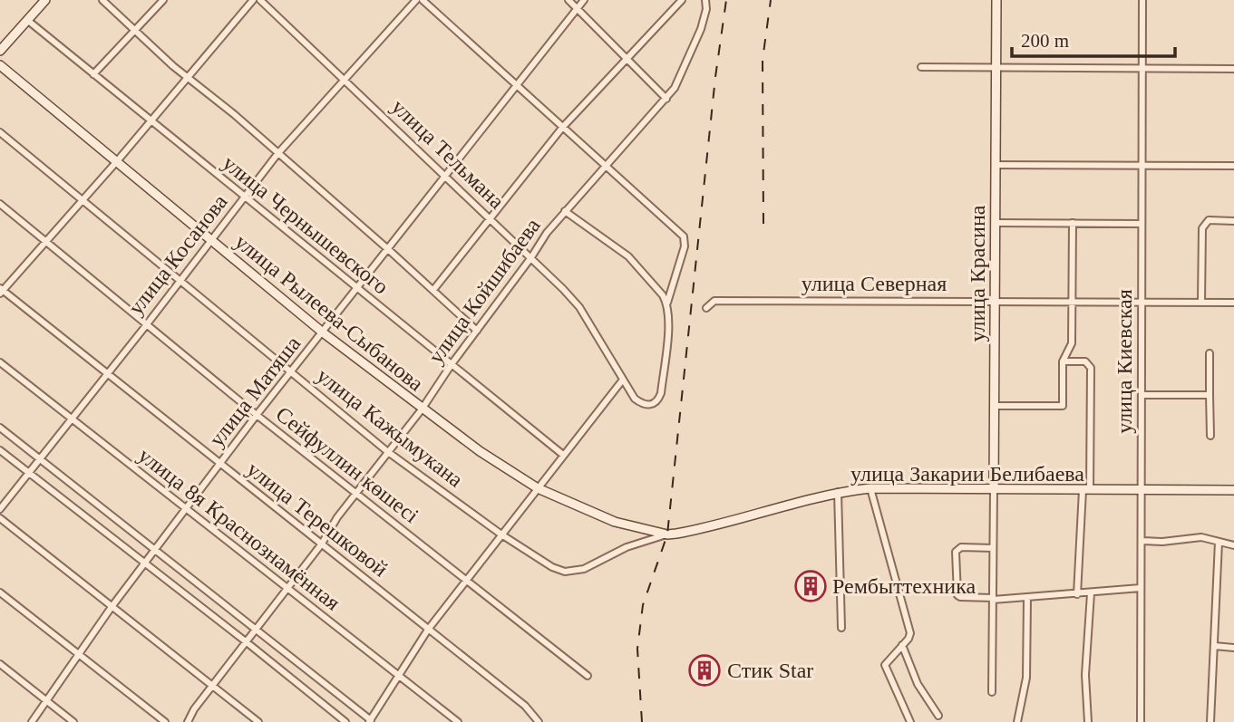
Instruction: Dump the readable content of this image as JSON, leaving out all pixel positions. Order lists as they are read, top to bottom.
{
  "streets": {
    "street": [
      "улица Тельмана",
      "улица Чернышевского",
      "улица Косанова",
      "улица Красина",
      "улица Северная",
      "улица Койшибаева",
      "улица Рылеева-Сыбанова",
      "улица Киевская",
      "улица Матяша",
      "улица Кажымукана",
      "Сейфуллин көшесі",
      "улица Закарии Белибаева",
      "улица Терешковой",
      "улица 8я Краснознамённая"
    ]
  },
  "crossings": [
    ["улица Тельмана", "улица Косанова"],
    ["улица Тельмана", "улица Койшибаева"],
    ["улица Тельмана", "улица Матяша"],
    ["улица Чернышевского", "улица Косанова"],
    ["улица Чернышевского", "улица Койшибаева"],
    ["улица Чернышевского", "улица Матяша"],
    ["улица Косанова", "улица Рылеева-Сыбанова"],
    ["улица Косанова", "улица Кажымукана"],
    ["улица Косанова", "Сейфуллин көшесі"],
    ["улица Косанова", "улица Терешковой"],
    ["улица Косанова", "улица 8я Краснознамённая"],
    ["улица Красина", "улица Северная"],
    ["улица Красина", "улица Закарии Белибаева"],
    ["улица Северная", "улица Киевская"],
    ["улица Койшибаева", "улица Рылеева-Сыбанова"],
    ["улица Койшибаева", "улица Кажымукана"],
    ["улица Койшибаева", "Сейфуллин көшесі"],
    ["улица Койшибаева", "улица Терешковой"],
    ["улица Койшибаева", "улица 8я Краснознамённая"],
    ["улица Рылеева-Сыбанова", "улица Матяша"],
    ["улица Рылеева-Сыбанова", "улица Кажымукана"],
    ["улица Рылеева-Сыбанова", "улица Закарии Белибаева"],
    ["улица Киевская", "улица Закарии Белибаева"],
    ["улица Матяша", "улица Кажымукана"],
    ["улица Матяша", "Сейфуллин көшесі"],
    ["улица Матяша", "улица Терешковой"],
    ["улица Матяша", "улица 8я Краснознамённая"],
    ["улица Кажымукана", "улица Закарии Белибаева"]
  ],
  "places": {
    "building": ["Рембыттехника", "Стик Star"]
  },
  "scale_bar": "200 m"
}
